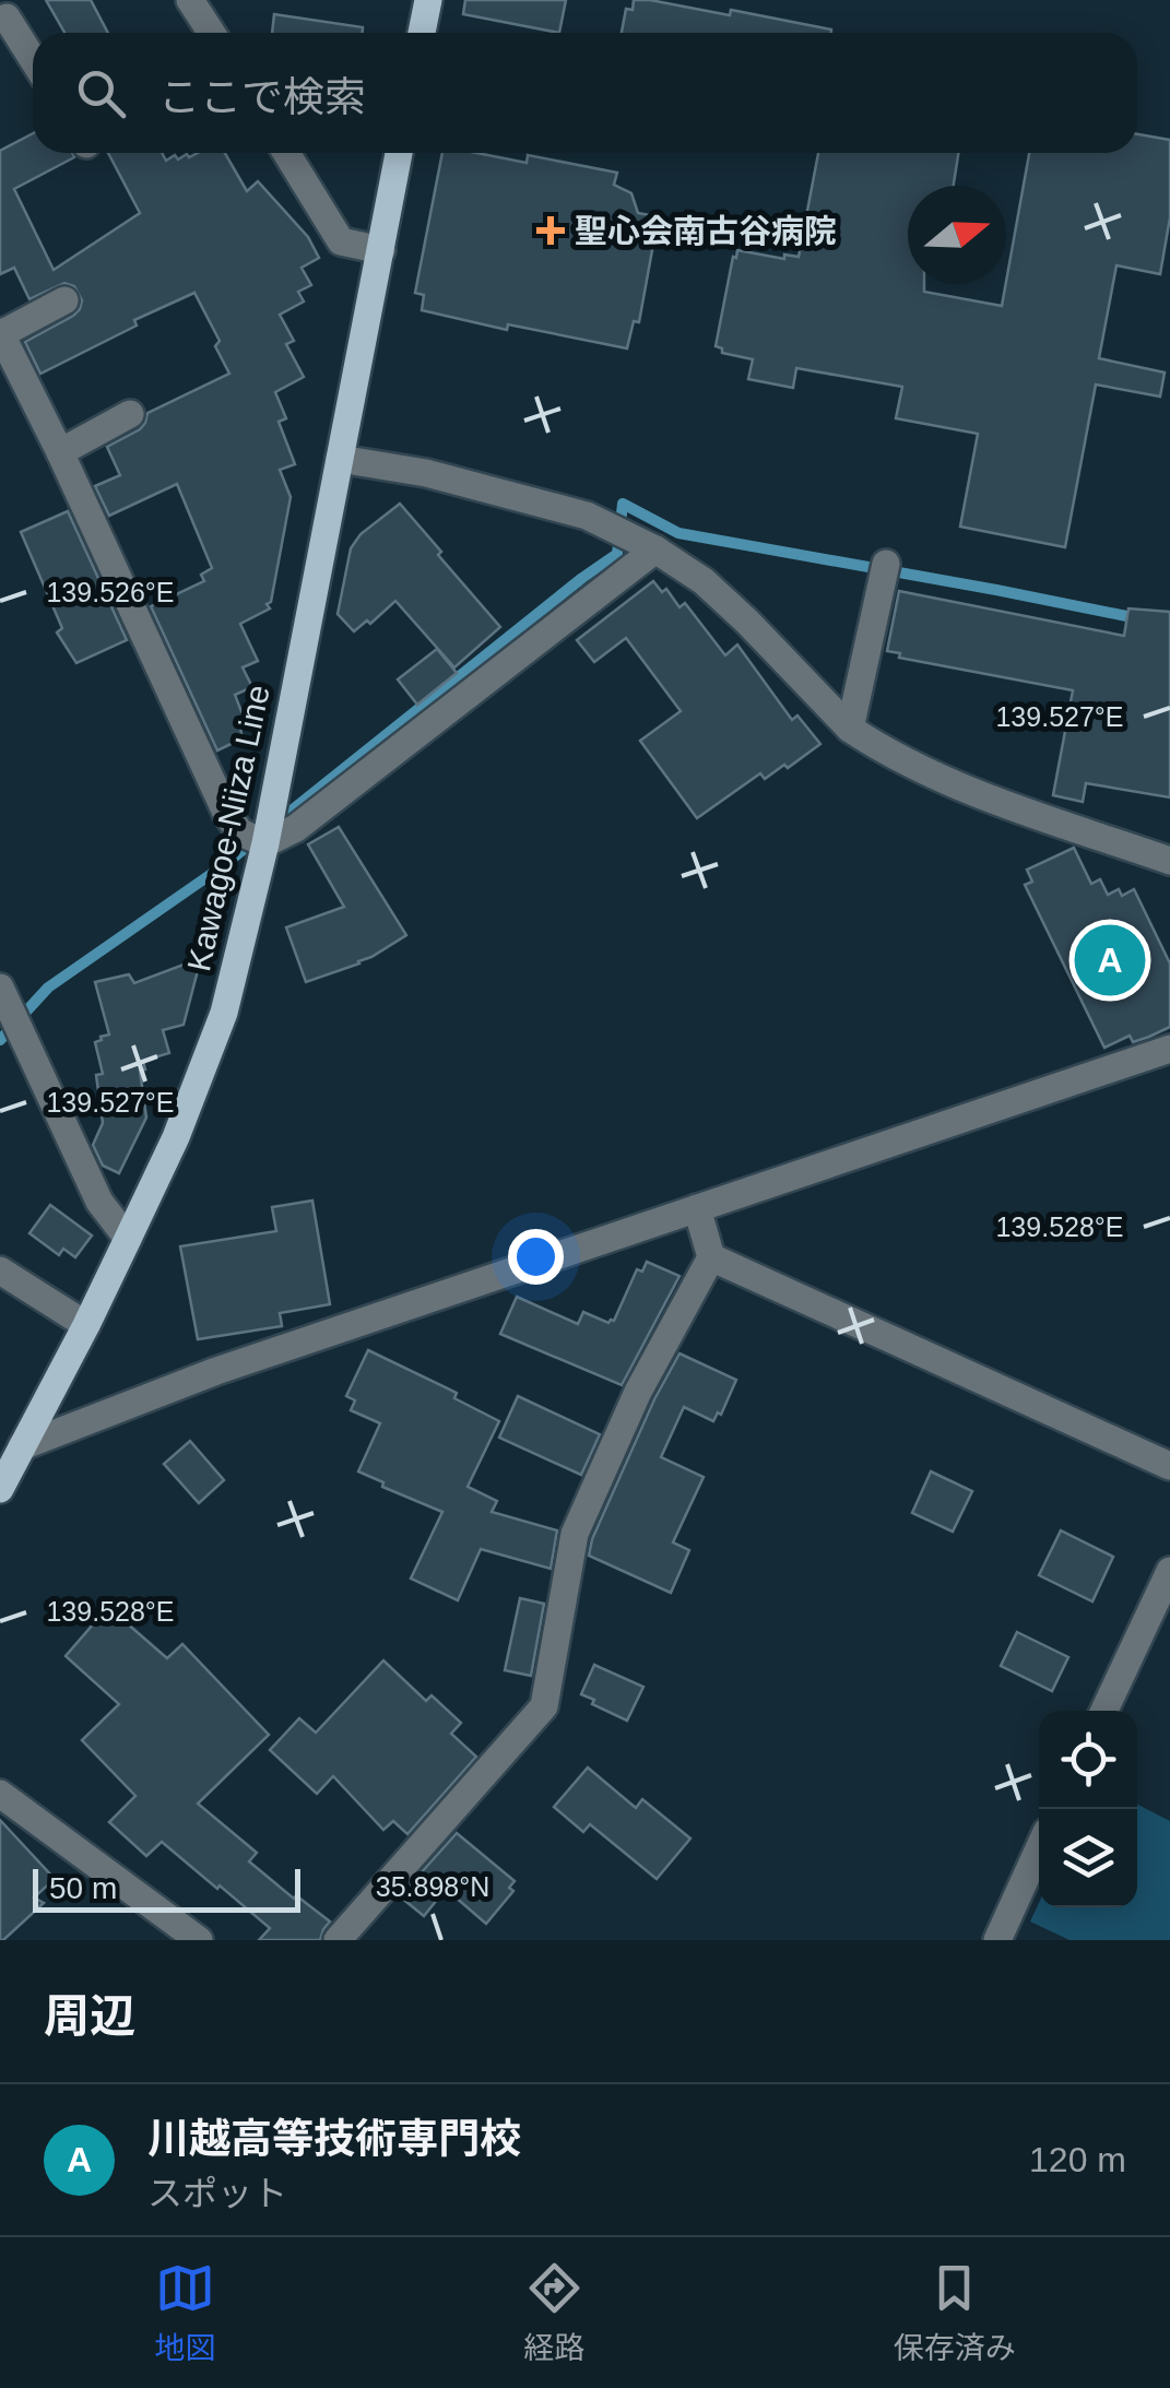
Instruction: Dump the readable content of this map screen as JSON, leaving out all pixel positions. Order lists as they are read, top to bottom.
{
  "streets": {
    "main road": ["Kawagoe-Niiza Line"]
  },
  "places": {
    "health": ["聖心会南古谷病院"]
  },
  "scale_bar": "50 m",
  "north": "right",
  "page": {
    "search": "ここで検索",
    "pins": "A",
    "scale": "50 m",
    "heading": "周辺",
    "list": [
      {
        "mark": "A",
        "name": "川越高等技術専門校",
        "note": "スポット",
        "value": "120 m"
      }
    ],
    "nav": ["地図", "経路", "保存済み"]
  },
  "coordinates": [
    "139.526°E",
    "139.527°E",
    "139.528°E",
    "35.898°N"
  ]
}
